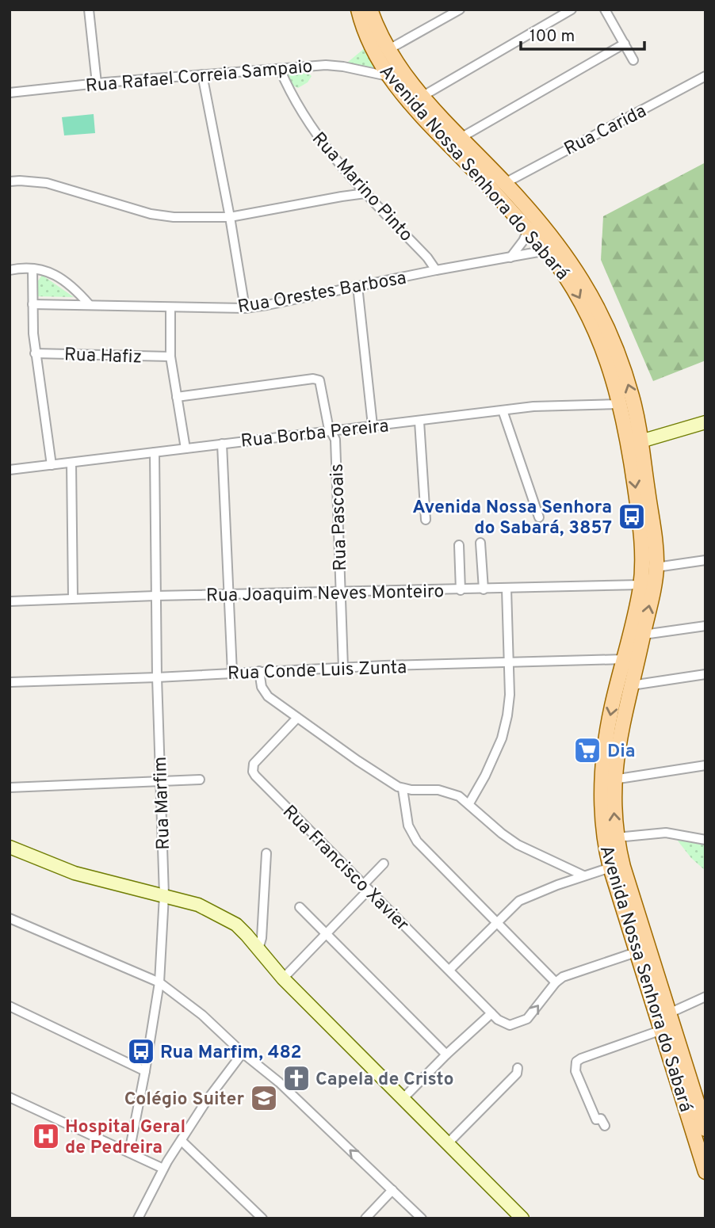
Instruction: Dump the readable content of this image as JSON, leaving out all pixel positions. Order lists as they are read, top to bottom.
{
  "streets": {
    "main road": ["Avenida Nossa Senhora do Sabará"],
    "street": [
      "Rua Rafael Correia Sampaio",
      "Rua Carida",
      "Rua Marino Pinto",
      "Rua Orestes Barbosa",
      "Rua Hafiz",
      "Rua Borba Pereira",
      "Rua Pascoais",
      "Rua Joaquim Neves Monteiro",
      "Rua Conde Luis Zunta",
      "Rua Marfim",
      "Rua Francisco Xavier"
    ]
  },
  "crossings": [
    ["Rua Rafael Correia Sampaio", "Avenida Nossa Senhora do Sabará"],
    ["Rua Rafael Correia Sampaio", "Rua Marino Pinto"],
    ["Rua Carida", "Avenida Nossa Senhora do Sabará"],
    ["Avenida Nossa Senhora do Sabará", "Rua Orestes Barbosa"],
    ["Avenida Nossa Senhora do Sabará", "Rua Borba Pereira"],
    ["Avenida Nossa Senhora do Sabará", "Rua Joaquim Neves Monteiro"],
    ["Avenida Nossa Senhora do Sabará", "Rua Conde Luis Zunta"],
    ["Rua Marino Pinto", "Rua Orestes Barbosa"],
    ["Rua Borba Pereira", "Rua Pascoais"],
    ["Rua Borba Pereira", "Rua Marfim"],
    ["Rua Pascoais", "Rua Joaquim Neves Monteiro"],
    ["Rua Pascoais", "Rua Conde Luis Zunta"],
    ["Rua Joaquim Neves Monteiro", "Rua Marfim"],
    ["Rua Conde Luis Zunta", "Rua Marfim"]
  ],
  "places": {
    "bus stop": ["Avenida Nossa Senhora do Sabará, 3857", "Rua Marfim, 482"],
    "supermarket": ["Dia"],
    "church": ["Capela de Cristo"],
    "school or university": ["Colégio Suiter"],
    "hospital": ["Hospital Geral de Pedreira"]
  },
  "scale_bar": "100 m"
}
